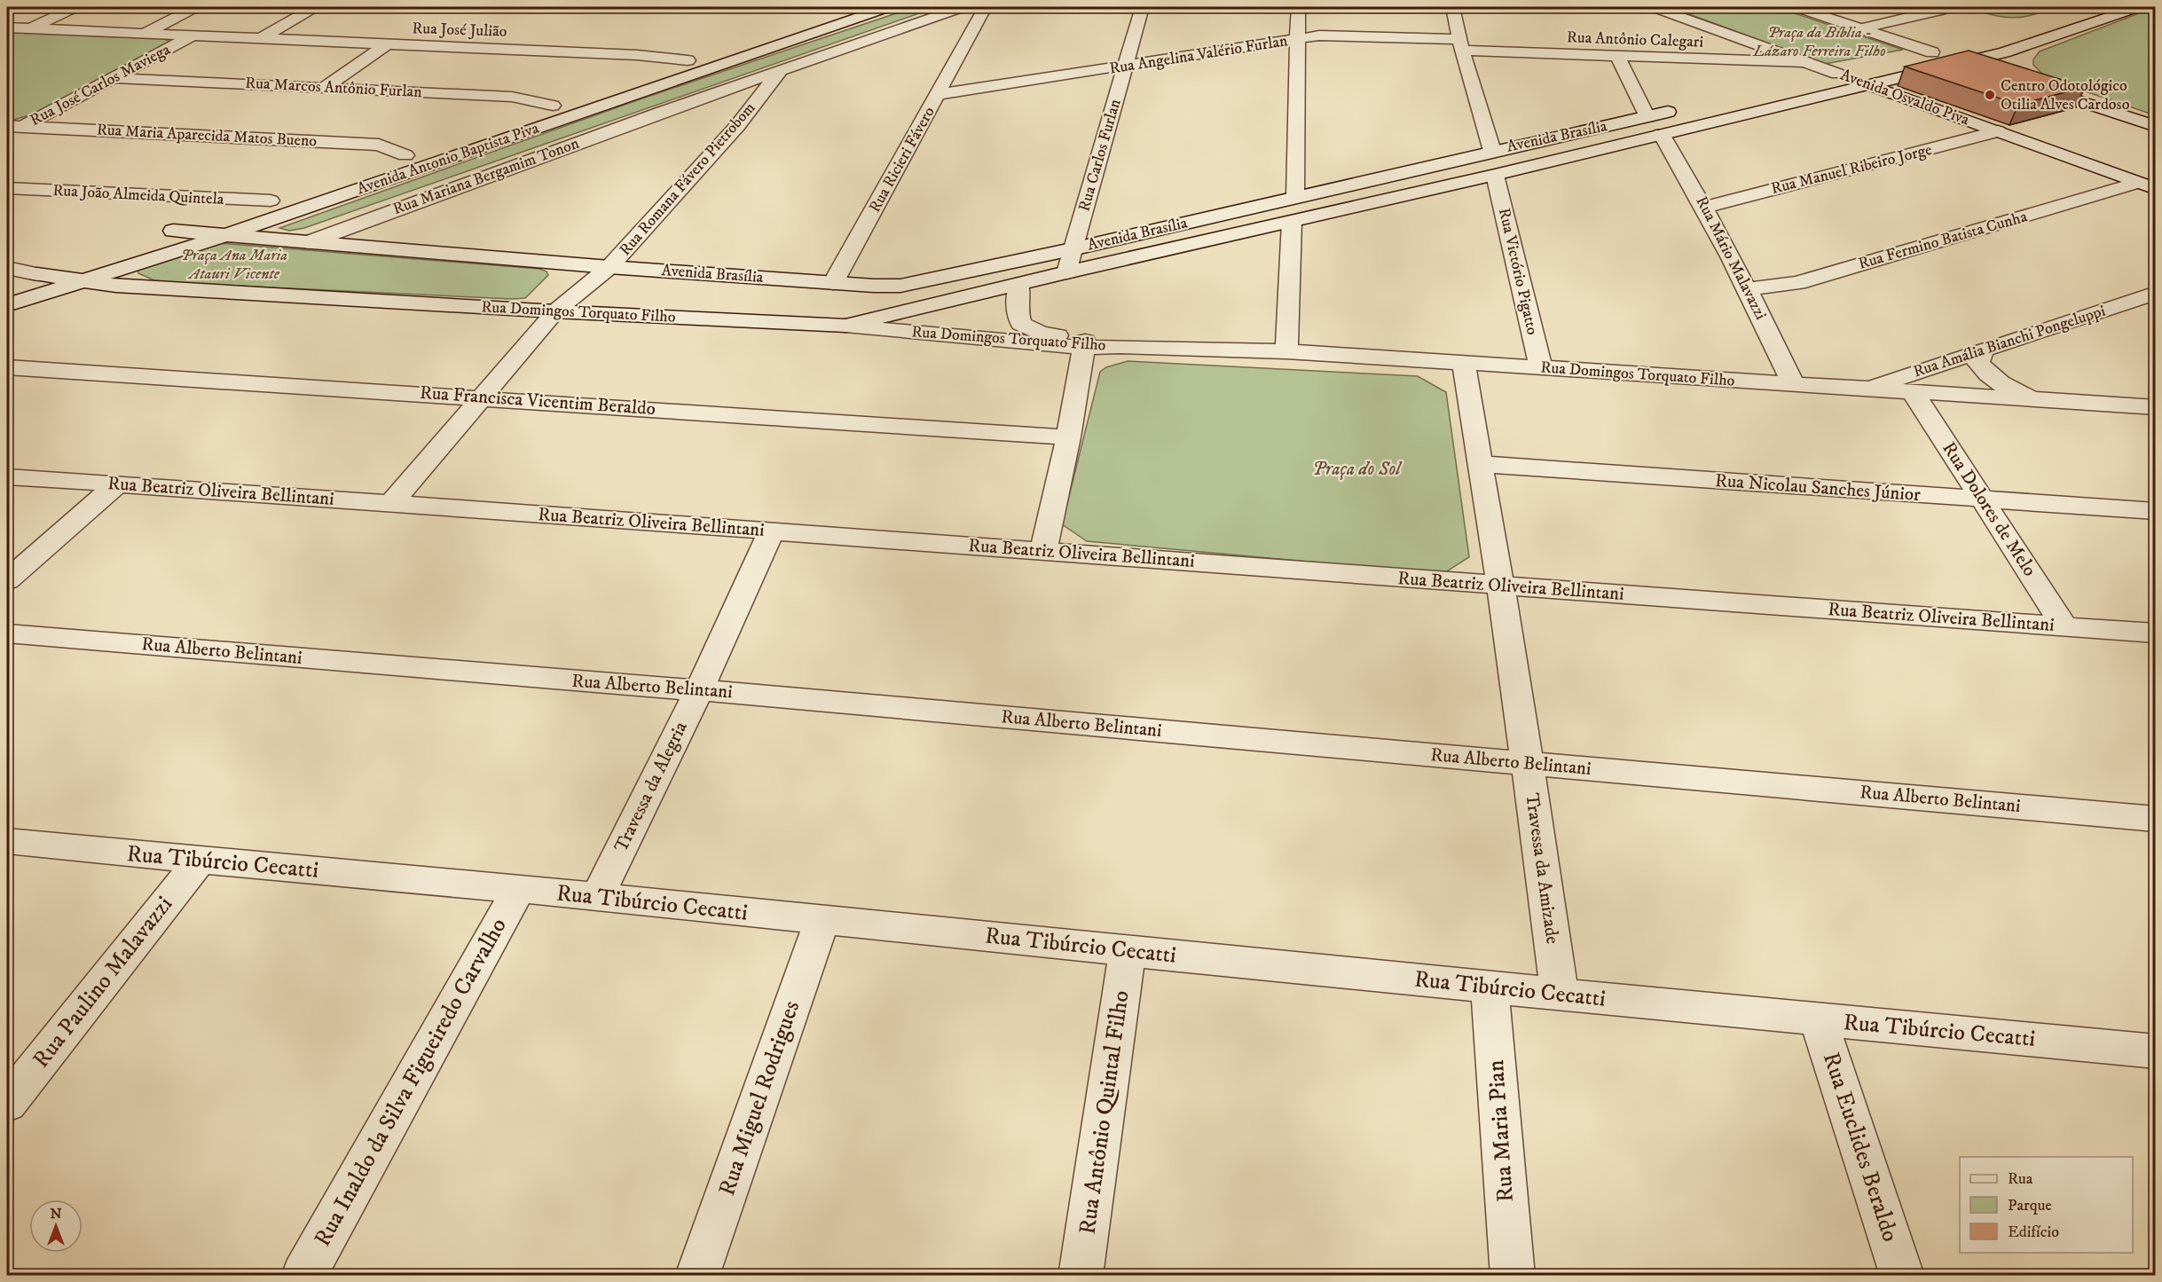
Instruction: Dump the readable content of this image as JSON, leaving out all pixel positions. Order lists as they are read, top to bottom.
{
  "streets": {
    "street": [
      "Rua José Julião",
      "Rua Antônio Calegari",
      "Rua Angelina Valério Furlan",
      "Rua José Carlos Maviega",
      "Rua Marcos Antônio Furlan",
      "Avenida Osvaldo Piva",
      "Rua Maria Aparecida Matos Bueno",
      "Avenida Brasília",
      "Rua Carlos Furlan",
      "Avenida Antonio Baptista Piva",
      "Rua Ricieri Fávero",
      "Rua Manuel Ribeiro Jorge",
      "Rua Mariana Bergamim Tonon",
      "Rua Romana Fávero Pietrobom",
      "Rua João Almeida Quintela",
      "Rua Fermino Batista Cunha",
      "Rua Mário Malavazzi",
      "Rua Victório Pigatto",
      "Rua Domingos Torquato Filho",
      "Rua Amália Bianchi Pongeluppi",
      "Rua Francisca Vicentim Beraldo",
      "Rua Nicolau Sanches Júnior",
      "Rua Beatriz Oliveira Bellintani",
      "Rua Dolores de Melo",
      "Rua Alberto Belintani",
      "Travessa da Alegria",
      "Rua Tibúrcio Cecatti",
      "Travessa da Amizade",
      "Rua Paulino Malavazzi",
      "Rua Inaldo da Silva Figueiredo Carvalho",
      "Rua Miguel Rodrigues",
      "Rua Antônio Quintal Filho",
      "Rua Maria Pian",
      "Rua Euclides Beraldo"
    ]
  },
  "crossings": [
    ["Rua José Julião", "Rua José Carlos Maviega"],
    ["Rua José Julião", "Avenida Antonio Baptista Piva"],
    ["Rua Antônio Calegari", "Rua Angelina Valério Furlan"],
    ["Rua Antônio Calegari", "Avenida Osvaldo Piva"],
    ["Rua Angelina Valério Furlan", "Rua Carlos Furlan"],
    ["Rua Angelina Valério Furlan", "Rua Ricieri Fávero"],
    ["Rua José Carlos Maviega", "Rua Marcos Antônio Furlan"],
    ["Rua José Carlos Maviega", "Rua Maria Aparecida Matos Bueno"],
    ["Rua Marcos Antônio Furlan", "Avenida Antonio Baptista Piva"],
    ["Avenida Osvaldo Piva", "Avenida Brasília"],
    ["Avenida Osvaldo Piva", "Rua Manuel Ribeiro Jorge"],
    ["Avenida Osvaldo Piva", "Rua Fermino Batista Cunha"],
    ["Rua Maria Aparecida Matos Bueno", "Avenida Antonio Baptista Piva"],
    ["Avenida Brasília", "Rua Carlos Furlan"],
    ["Avenida Brasília", "Avenida Antonio Baptista Piva"],
    ["Avenida Brasília", "Rua Ricieri Fávero"],
    ["Avenida Brasília", "Rua Mariana Bergamim Tonon"],
    ["Avenida Brasília", "Rua Romana Fávero Pietrobom"],
    ["Avenida Brasília", "Rua Mário Malavazzi"],
    ["Avenida Brasília", "Rua Victório Pigatto"],
    ["Avenida Brasília", "Rua Domingos Torquato Filho"],
    ["Avenida Antonio Baptista Piva", "Rua Domingos Torquato Filho"],
    ["Rua Manuel Ribeiro Jorge", "Rua Mário Malavazzi"],
    ["Rua Mariana Bergamim Tonon", "Rua Romana Fávero Pietrobom"],
    ["Rua Romana Fávero Pietrobom", "Rua Domingos Torquato Filho"],
    ["Rua Romana Fávero Pietrobom", "Rua Francisca Vicentim Beraldo"],
    ["Rua Romana Fávero Pietrobom", "Rua Beatriz Oliveira Bellintani"],
    ["Rua Fermino Batista Cunha", "Rua Mário Malavazzi"],
    ["Rua Mário Malavazzi", "Rua Domingos Torquato Filho"],
    ["Rua Victório Pigatto", "Rua Domingos Torquato Filho"],
    ["Rua Domingos Torquato Filho", "Rua Amália Bianchi Pongeluppi"],
    ["Rua Domingos Torquato Filho", "Rua Dolores de Melo"],
    ["Rua Domingos Torquato Filho", "Travessa da Amizade"],
    ["Rua Nicolau Sanches Júnior", "Rua Dolores de Melo"],
    ["Rua Nicolau Sanches Júnior", "Travessa da Amizade"],
    ["Rua Beatriz Oliveira Bellintani", "Rua Dolores de Melo"],
    ["Rua Beatriz Oliveira Bellintani", "Travessa da Alegria"],
    ["Rua Beatriz Oliveira Bellintani", "Travessa da Amizade"],
    ["Rua Alberto Belintani", "Travessa da Alegria"],
    ["Rua Alberto Belintani", "Travessa da Amizade"],
    ["Travessa da Alegria", "Rua Tibúrcio Cecatti"],
    ["Rua Tibúrcio Cecatti", "Travessa da Amizade"],
    ["Rua Tibúrcio Cecatti", "Rua Paulino Malavazzi"],
    ["Rua Tibúrcio Cecatti", "Rua Inaldo da Silva Figueiredo Carvalho"],
    ["Rua Tibúrcio Cecatti", "Rua Miguel Rodrigues"],
    ["Rua Tibúrcio Cecatti", "Rua Antônio Quintal Filho"],
    ["Rua Tibúrcio Cecatti", "Rua Maria Pian"],
    ["Rua Tibúrcio Cecatti", "Rua Euclides Beraldo"]
  ],
  "parks": ["Praça da Bíblia - Lázaro Ferreira Filho", "Praça Ana Maria Atauri Vicente", "Praça do Sol"],
  "places": ["Centro Odotológico Otilia Alves Cardoso"],
  "legend": ["Rua", "Parque", "Edifício"],
  "north": "top"
}
